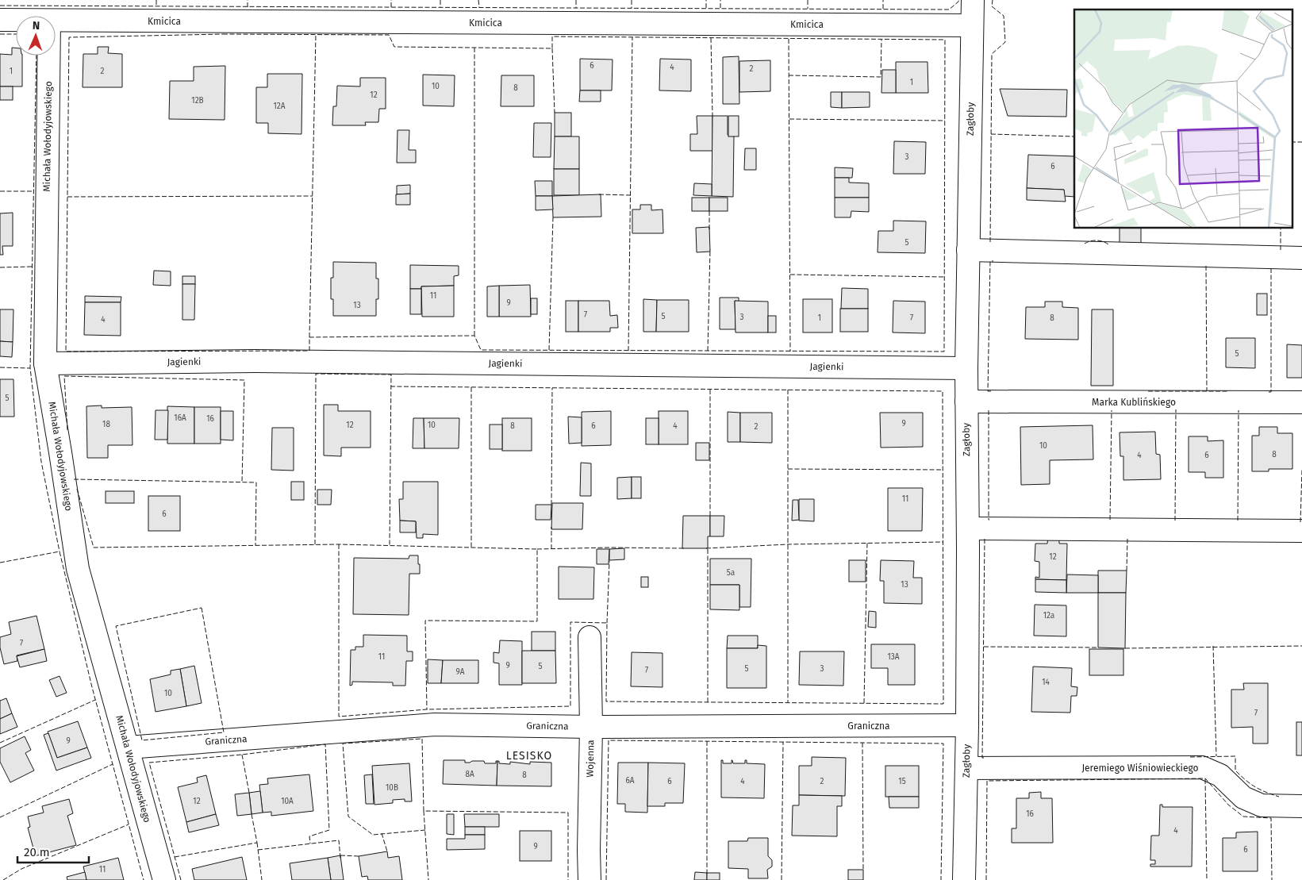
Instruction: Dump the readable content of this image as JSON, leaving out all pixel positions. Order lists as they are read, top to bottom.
{
  "streets": {
    "street": [
      "Kmicica",
      "Zagłoby",
      "Michała Wołodyjowskiego",
      "Jagienki",
      "Marka Kublińskiego",
      "Graniczna",
      "Wojenna",
      "Jeremiego Wiśniowieckiego"
    ]
  },
  "crossings": [
    ["Kmicica", "Zagłoby"],
    ["Zagłoby", "Jagienki"],
    ["Zagłoby", "Marka Kublińskiego"],
    ["Zagłoby", "Graniczna"],
    ["Zagłoby", "Jeremiego Wiśniowieckiego"],
    ["Michała Wołodyjowskiego", "Jagienki"],
    ["Michała Wołodyjowskiego", "Graniczna"],
    ["Graniczna", "Wojenna"]
  ],
  "districts": ["LESISKO"],
  "house_numbers": [
    "6",
    "4",
    "2",
    "1",
    "2",
    "1",
    "10",
    "8",
    "12",
    "12B",
    "12A",
    "3",
    "6",
    "5",
    "11",
    "9",
    "13",
    "7",
    "5",
    "3",
    "1",
    "7",
    "8",
    "4",
    "5",
    "5",
    "16A",
    "16",
    "9",
    "18",
    "12",
    "10",
    "8",
    "6",
    "4",
    "2",
    "10",
    "8",
    "4",
    "6",
    "11",
    "6",
    "12",
    "5a",
    "13",
    "12a",
    "7",
    "11",
    "13A",
    "9",
    "5",
    "5",
    "3",
    "7",
    "9A",
    "14",
    "10",
    "7",
    "9",
    "8A",
    "8",
    "6A",
    "6",
    "4",
    "2",
    "15",
    "10B",
    "12",
    "10A",
    "16",
    "4",
    "9",
    "6",
    "11"
  ],
  "scale_bar": "20 m",
  "north": "top"
}
